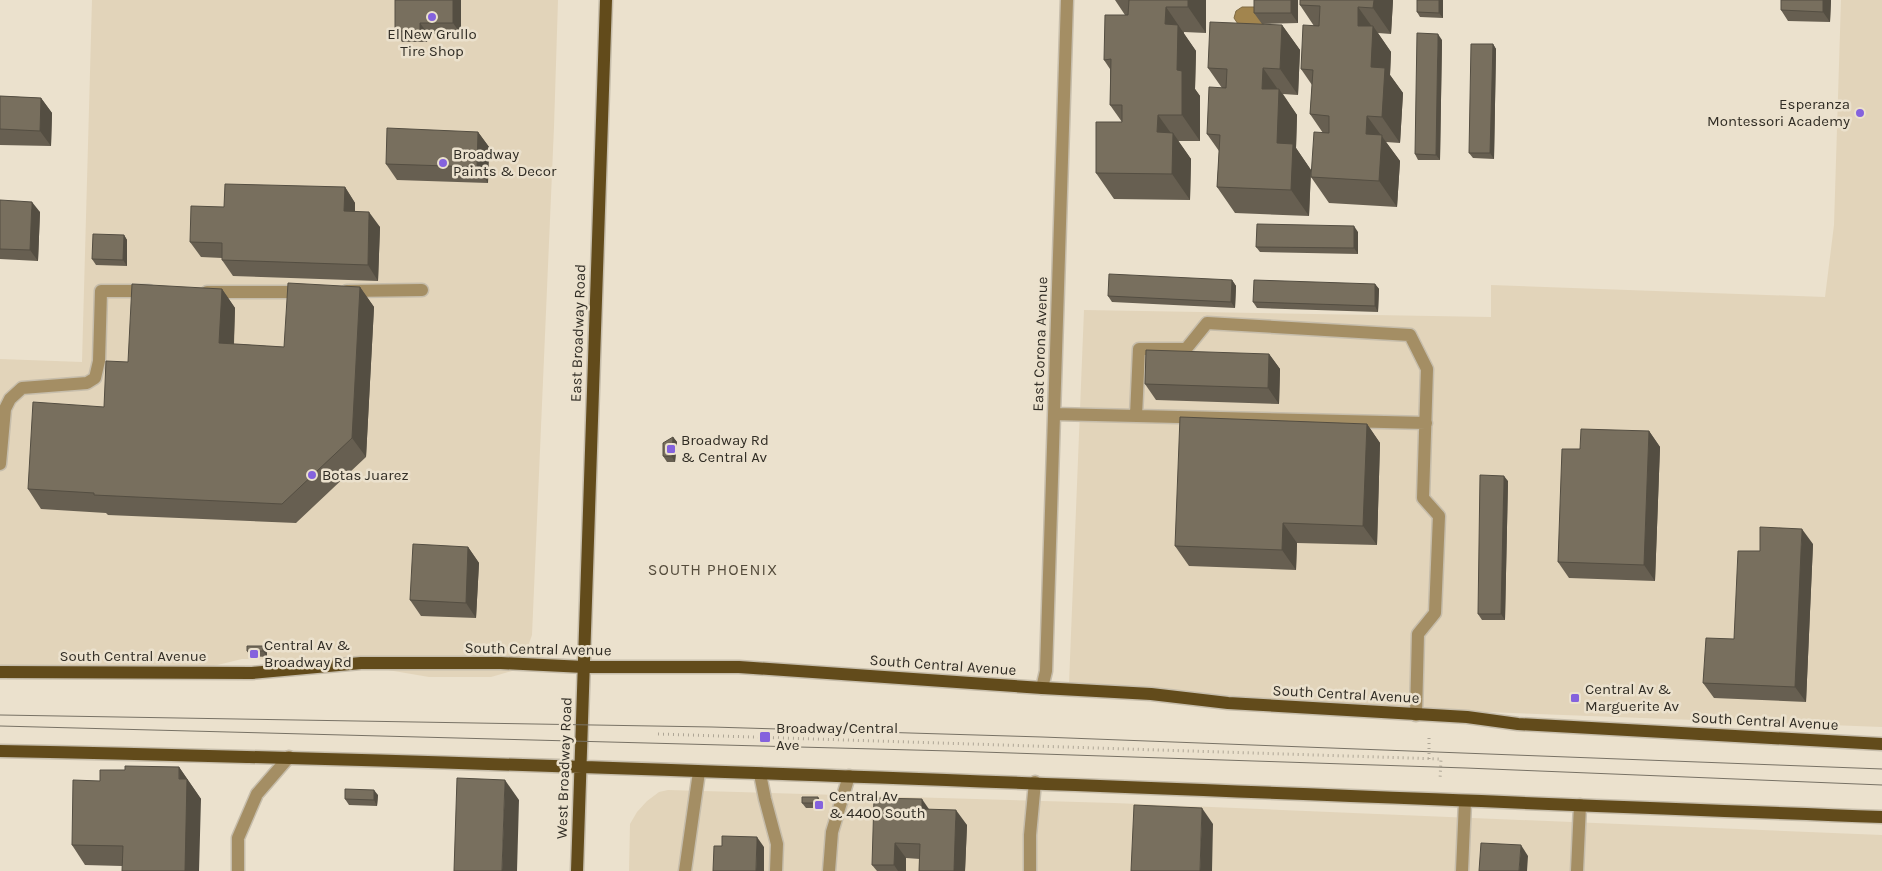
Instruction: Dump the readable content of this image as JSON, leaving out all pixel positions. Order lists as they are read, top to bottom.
{
  "streets": {
    "main road": ["East Broadway Road", "South Central Avenue", "West Broadway Road"],
    "street": ["East Corona Avenue"]
  },
  "crossings": [
    ["East Broadway Road", "South Central Avenue"],
    ["East Broadway Road", "West Broadway Road"],
    ["East Corona Avenue", "South Central Avenue"],
    ["South Central Avenue", "West Broadway Road"]
  ],
  "districts": ["SOUTH PHOENIX"],
  "places": {
    "other": [
      "El New Grullo Tire Shop",
      "Esperanza Montessori Academy",
      "Broadway Paints & Decor",
      "Botas Juarez"
    ],
    "transit": [
      "Broadway Rd & Central Av",
      "Central Av & Broadway Rd",
      "Central Av & Marguerite Av",
      "Broadway/Central Ave",
      "Central Av & 4400 South"
    ]
  }
}
